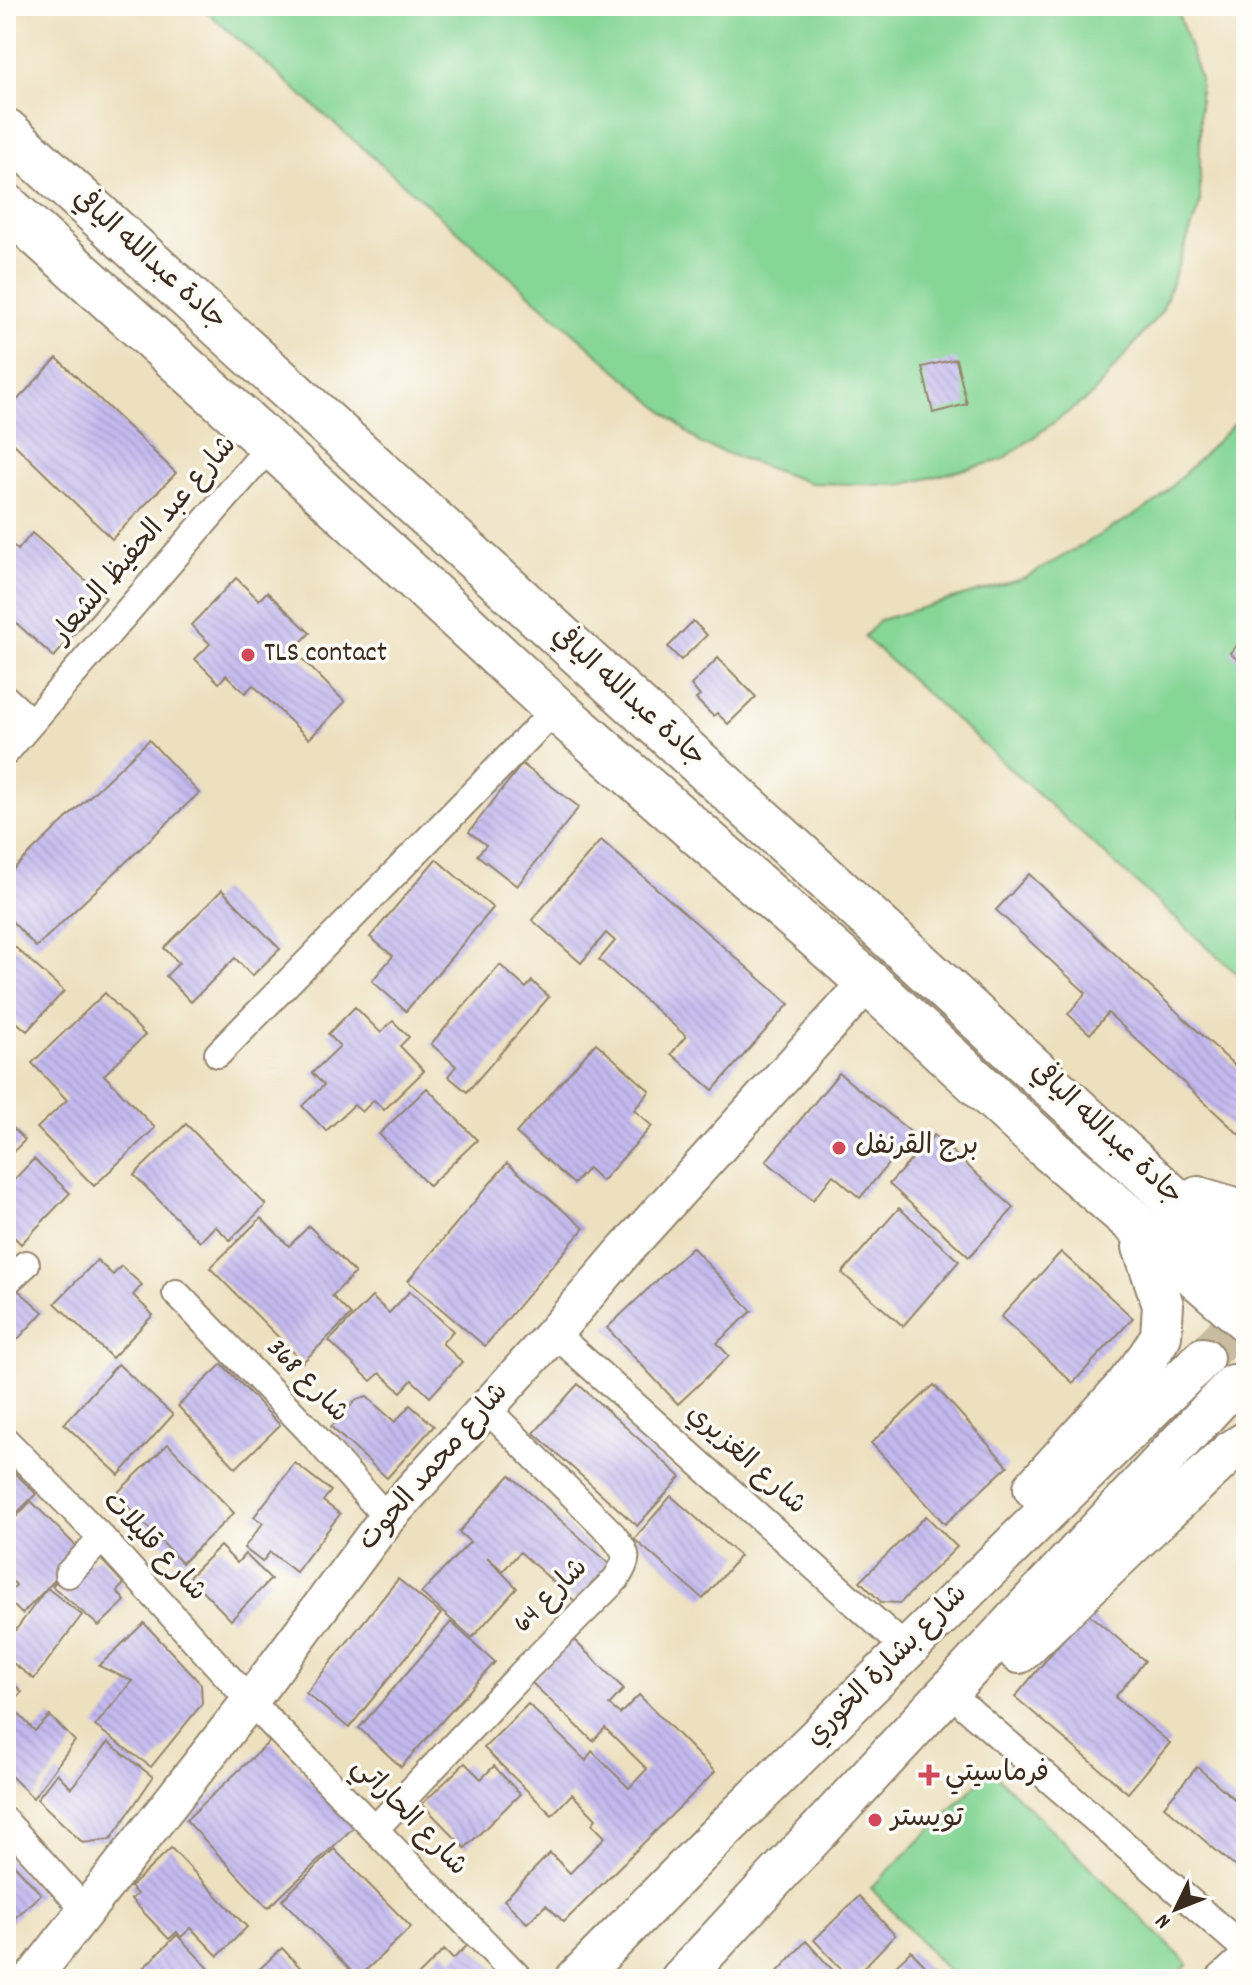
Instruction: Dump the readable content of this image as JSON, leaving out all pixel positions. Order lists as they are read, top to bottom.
{
  "streets": {
    "highway": ["جادة عبدالله اليافي"],
    "main road": ["شارع بشارة الخوري"],
    "street": [
      "شارع عبد الحفيظ الشعار",
      "شارع 368",
      "شارع الغزيري",
      "شارع محمد الحوت",
      "شارع قليلات",
      "شارع 64",
      "شارع الحاراتي"
    ]
  },
  "crossings": [
    ["جادة عبدالله اليافي", "شارع عبد الحفيظ الشعار"],
    ["جادة عبدالله اليافي", "شارع محمد الحوت"],
    ["شارع 368", "شارع محمد الحوت"],
    ["شارع الغزيري", "شارع محمد الحوت"],
    ["شارع محمد الحوت", "شارع قليلات"],
    ["شارع محمد الحوت", "شارع 64"],
    ["شارع محمد الحوت", "شارع الحاراتي"],
    ["شارع قليلات", "شارع الحاراتي"],
    ["شارع 64", "شارع الحاراتي"]
  ],
  "places": {
    "other": ["TLS contact", "برج القرنفل", "تويستر"],
    "health": ["فرماسيتي"]
  },
  "north": "bottom left"
}
